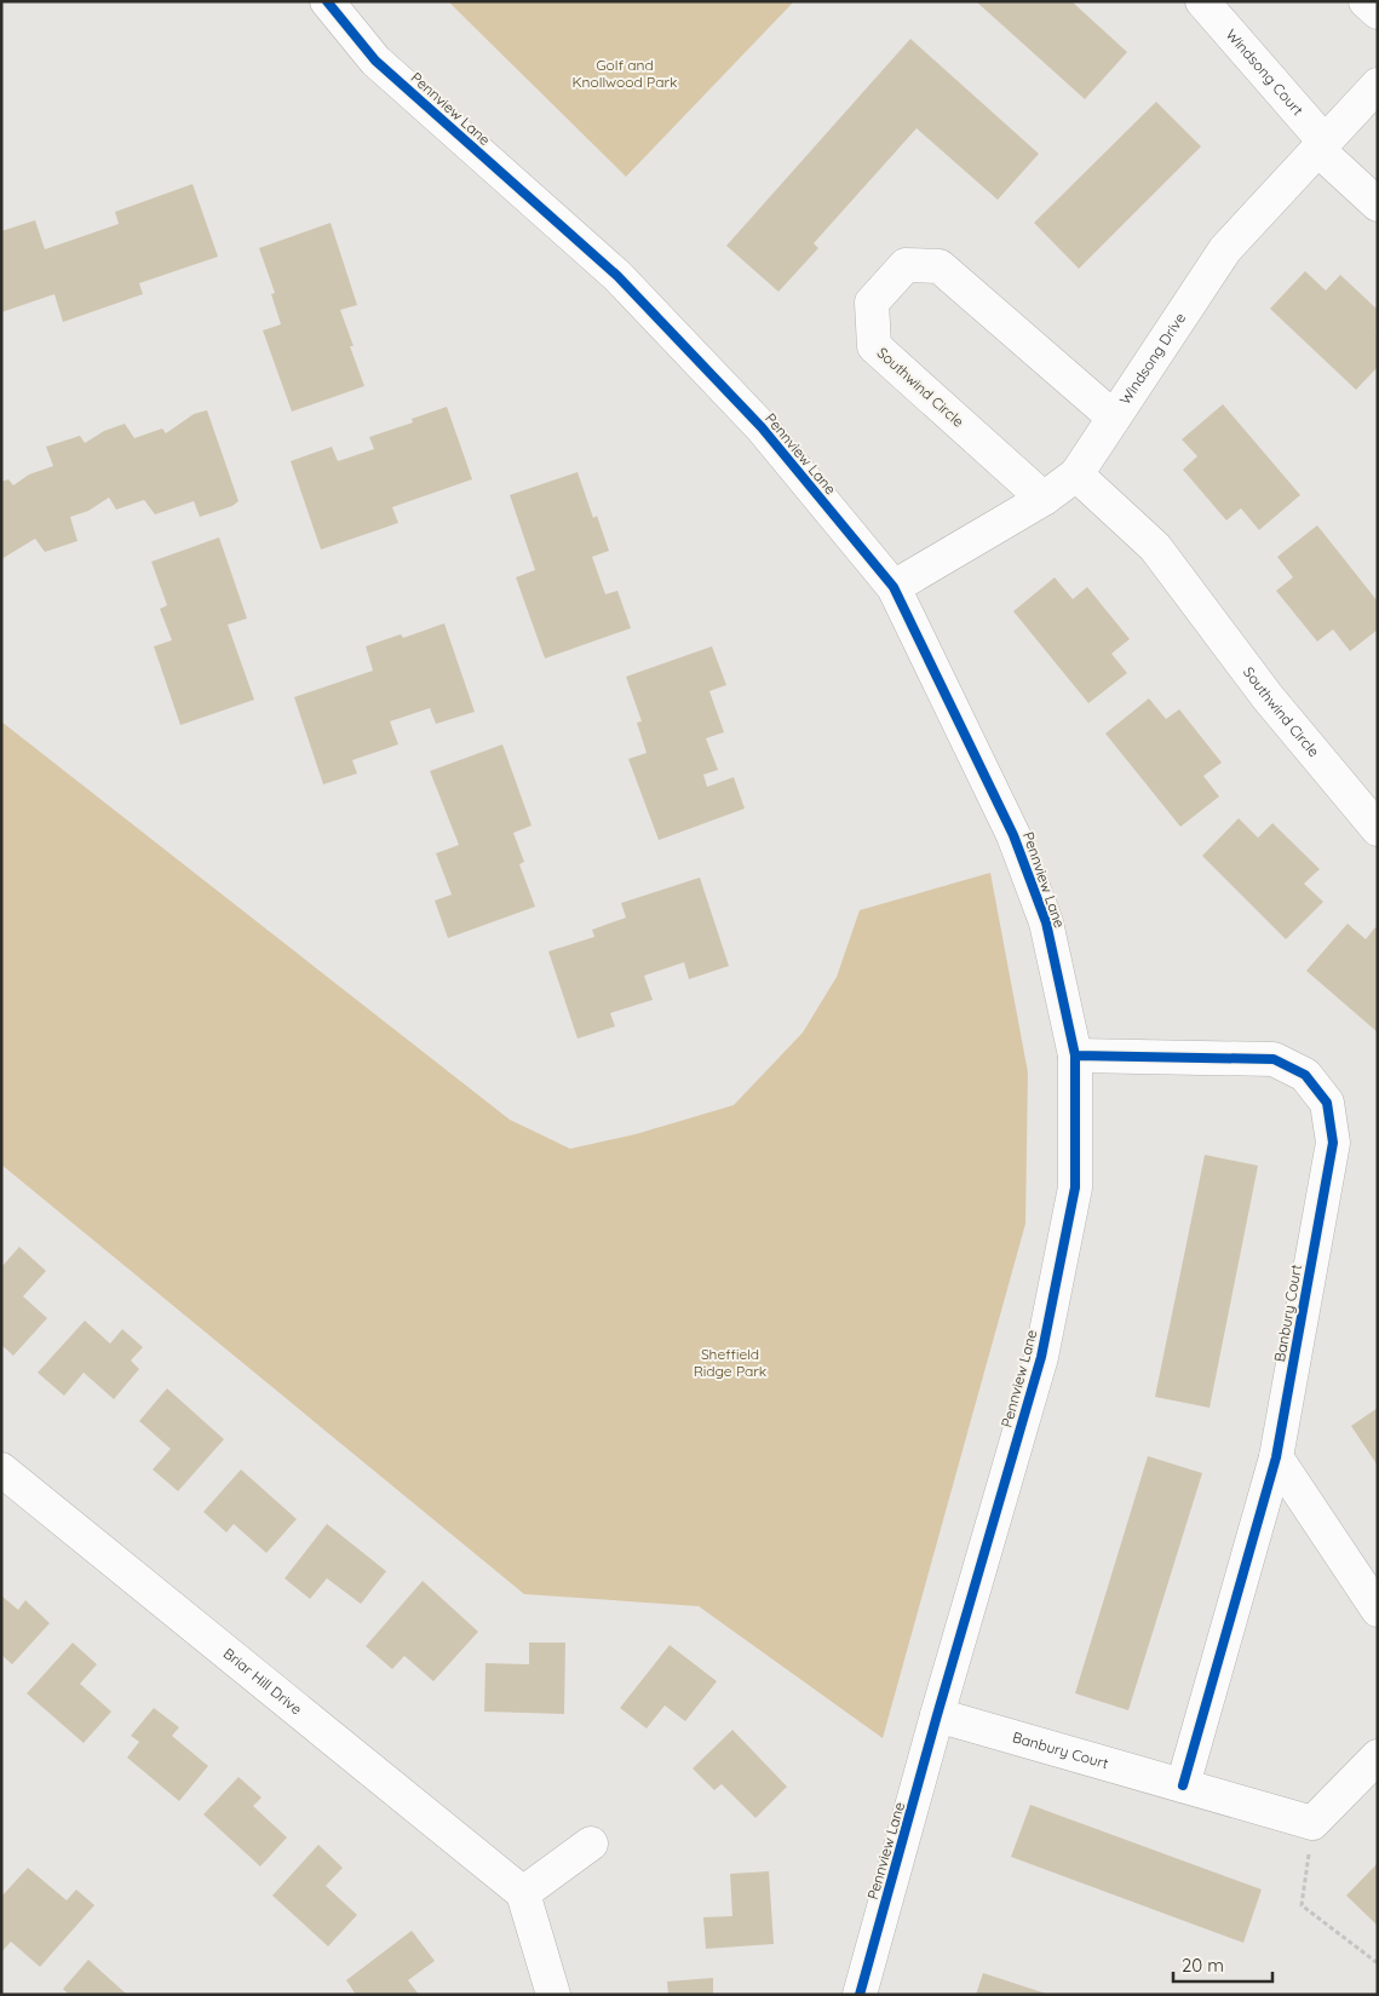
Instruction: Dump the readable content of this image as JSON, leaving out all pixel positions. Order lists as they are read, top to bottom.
{
  "streets": {
    "street": [
      "Windsong Court",
      "Pennview Lane",
      "Windsong Drive",
      "Southwind Circle",
      "Banbury Court",
      "Briar Hill Drive"
    ]
  },
  "crossings": [
    ["Windsong Court", "Windsong Drive"],
    ["Pennview Lane", "Windsong Drive"],
    ["Pennview Lane", "Banbury Court"],
    ["Windsong Drive", "Southwind Circle"]
  ],
  "parks": ["Golf and Knollwood Park", "Sheffield Ridge Park"],
  "scale_bar": "20 m"
}
